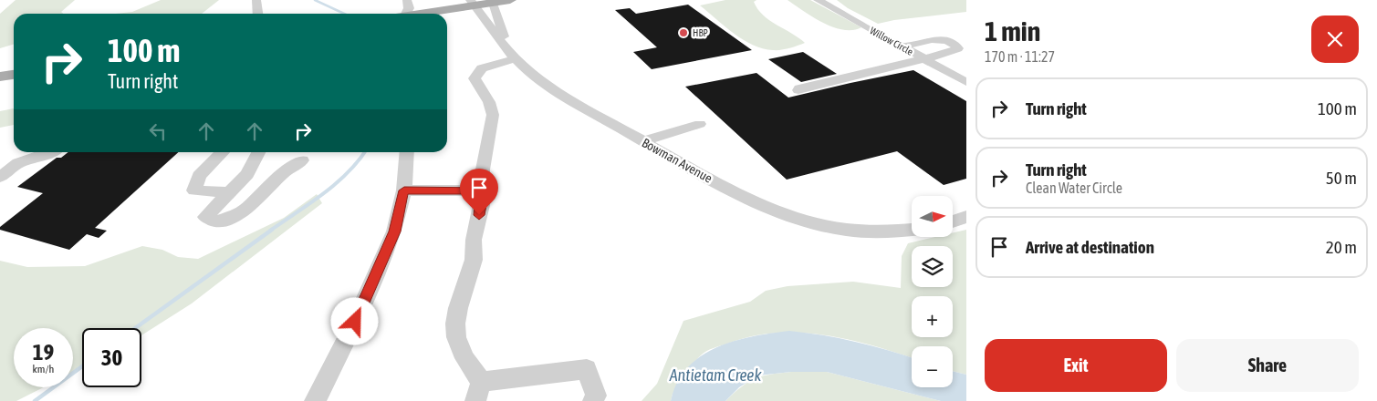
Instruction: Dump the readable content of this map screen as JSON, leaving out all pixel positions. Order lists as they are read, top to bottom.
{
  "streets": {
    "street": ["Willow Circle", "Bowman Avenue"]
  },
  "water": ["Antietam Creek"],
  "places": ["HBP"],
  "north": "right",
  "page": {
    "heading": ["1 min", "170 m · 11:27"],
    "turn": ["100 m", "Turn right"],
    "list": [
      {
        "name": "Turn right",
        "value": "100 m"
      },
      {
        "name": "Turn right",
        "note": "Clean Water Circle",
        "value": "50 m"
      },
      {
        "name": "Arrive at destination",
        "value": "20 m"
      }
    ],
    "map_buttons": ["+", "−"],
    "speed": "19 km/h",
    "limit": "30",
    "buttons": ["Exit", "Share"]
  }
}
